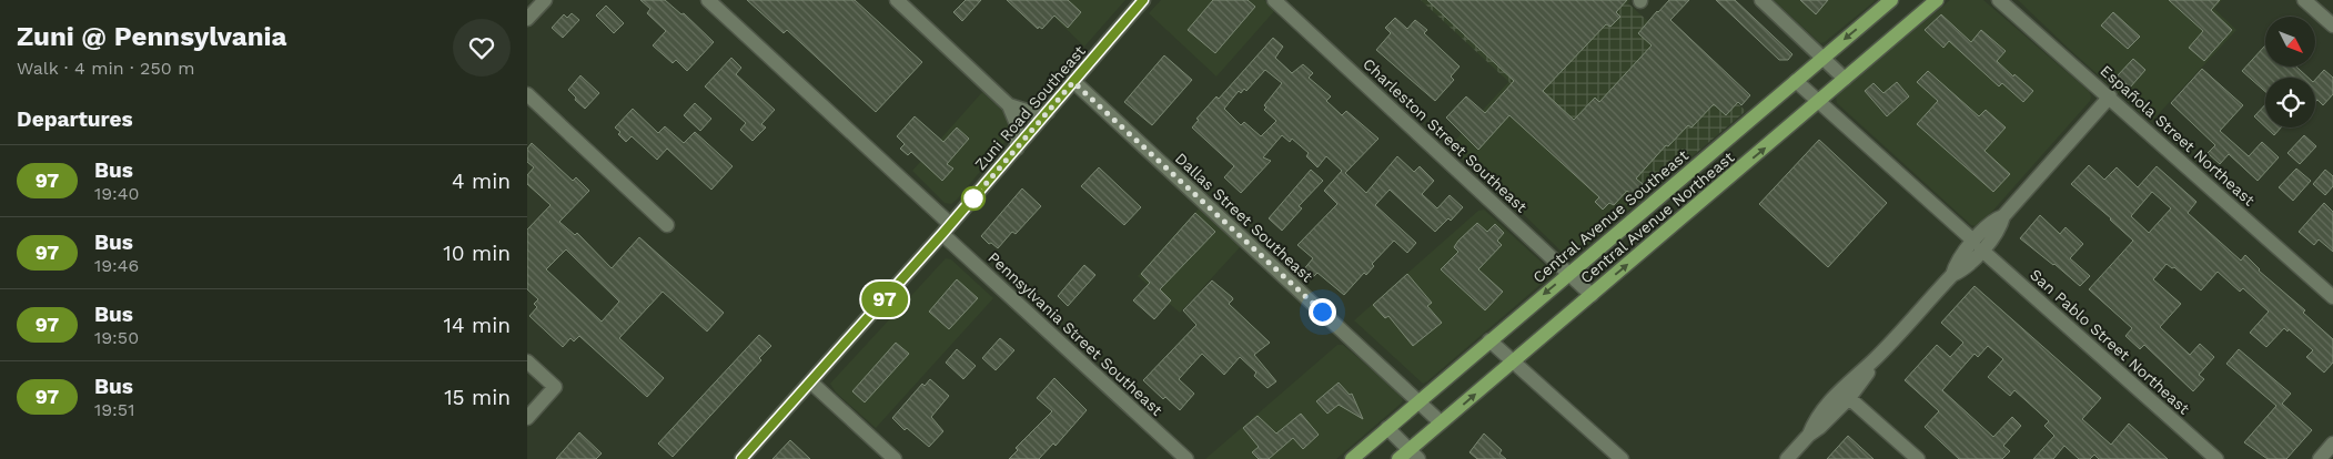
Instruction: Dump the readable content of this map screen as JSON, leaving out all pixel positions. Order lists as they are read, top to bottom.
{
  "streets": {
    "main road": ["Central Avenue Southeast", "Central Avenue Northeast"],
    "street": [
      "Zuni Road Southeast",
      "Charleston Street Southeast",
      "Española Street Northeast",
      "Dallas Street Southeast",
      "Pennsylvania Street Southeast",
      "San Pablo Street Northeast"
    ]
  },
  "crossings": [
    ["Zuni Road Southeast", "Dallas Street Southeast"],
    ["Zuni Road Southeast", "Pennsylvania Street Southeast"],
    ["Charleston Street Southeast", "Central Avenue Southeast"],
    ["Charleston Street Southeast", "Central Avenue Northeast"],
    ["Central Avenue Southeast", "Dallas Street Southeast"],
    ["Central Avenue Southeast", "San Pablo Street Northeast"],
    ["Dallas Street Southeast", "Central Avenue Northeast"],
    ["Central Avenue Northeast", "San Pablo Street Northeast"]
  ],
  "one_way": ["Central Avenue Northeast"],
  "lines": ["bus line 97"],
  "north": "bottom right",
  "page": {
    "heading": [
      ["Zuni @ Pennsylvania", "Walk · 4 min · 250 m"],
      "Departures"
    ],
    "on_map": "97",
    "list": [
      {
        "mark": "97",
        "name": "Bus",
        "note": "19:40",
        "value": "4 min"
      },
      {
        "mark": "97",
        "name": "Bus",
        "note": "19:46",
        "value": "10 min"
      },
      {
        "mark": "97",
        "name": "Bus",
        "note": "19:50",
        "value": "14 min"
      },
      {
        "mark": "97",
        "name": "Bus",
        "note": "19:51",
        "value": "15 min"
      }
    ]
  }
}
